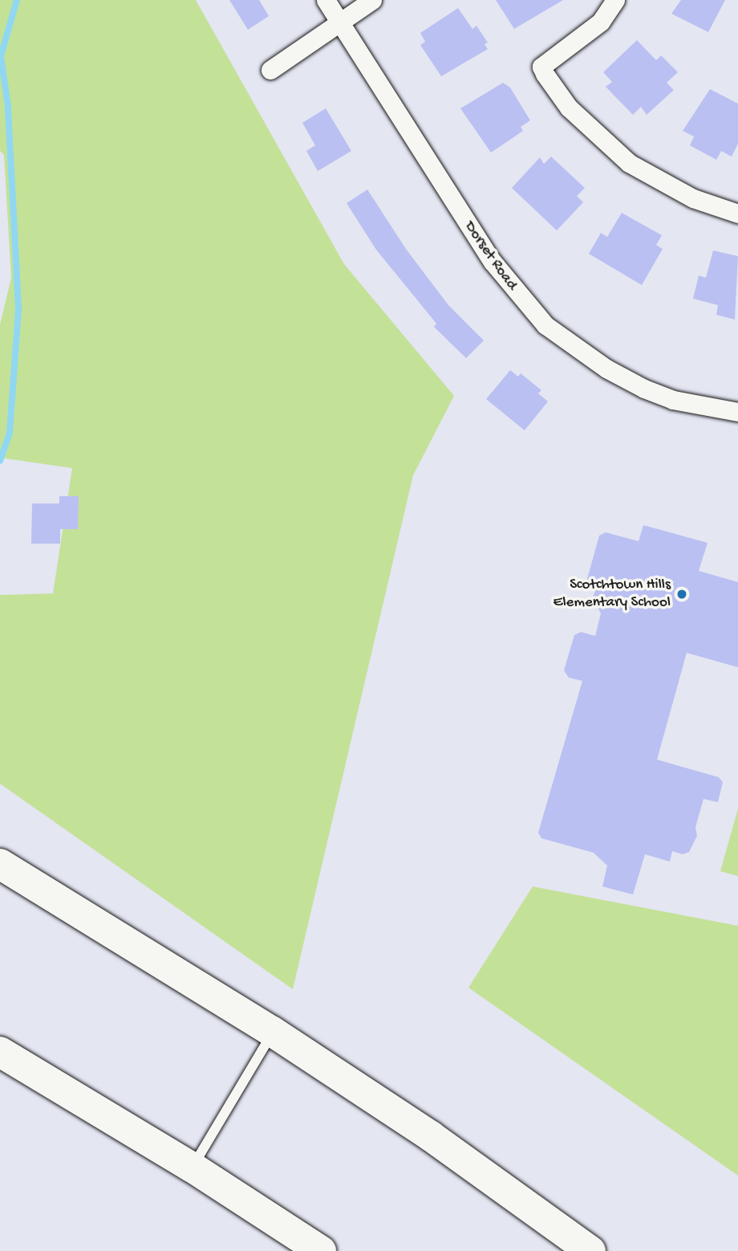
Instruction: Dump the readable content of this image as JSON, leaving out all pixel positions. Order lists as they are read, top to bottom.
{
  "streets": {
    "street": ["Dorset Road"]
  },
  "places": ["Scotchtown Hills Elementary School"]
}
